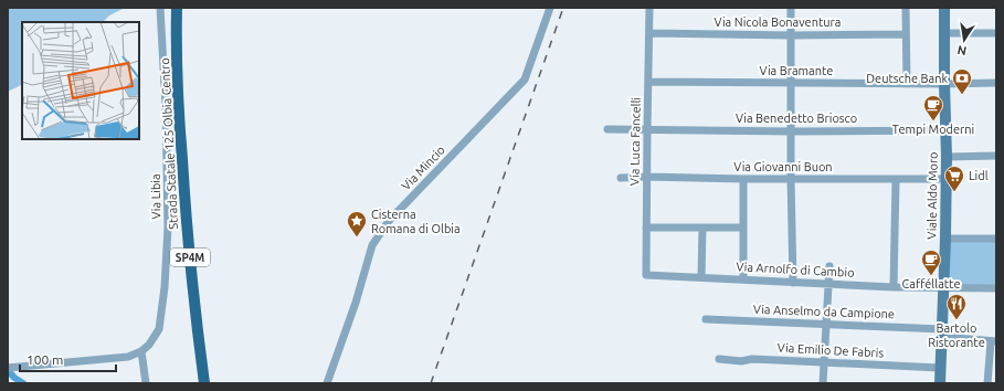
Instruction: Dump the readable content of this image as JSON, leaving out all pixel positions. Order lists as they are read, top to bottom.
{
  "streets": {
    "main road": ["Strada Statale 125 Olbia Centro", "Viale Aldo Moro", "SP4M"],
    "street": [
      "Via Nicola Bonaventura",
      "Via Bramante",
      "Via Benedetto Briosco",
      "Via Luca Fancelli",
      "Via Giovanni Buon",
      "Via Mincio",
      "Via Libia",
      "Via Arnolfo di Cambio",
      "Via Anselmo da Campione",
      "Via Emilio De Fabris"
    ]
  },
  "crossings": [
    ["Via Nicola Bonaventura", "Via Luca Fancelli"],
    ["Via Bramante", "Via Luca Fancelli"],
    ["Via Bramante", "Viale Aldo Moro"],
    ["Via Benedetto Briosco", "Via Luca Fancelli"],
    ["Via Benedetto Briosco", "Viale Aldo Moro"],
    ["Via Luca Fancelli", "Via Giovanni Buon"],
    ["Via Luca Fancelli", "Via Arnolfo di Cambio"],
    ["Via Giovanni Buon", "Viale Aldo Moro"],
    ["Viale Aldo Moro", "Via Arnolfo di Cambio"],
    ["Viale Aldo Moro", "Via Anselmo da Campione"],
    ["Viale Aldo Moro", "Via Emilio De Fabris"]
  ],
  "places": {
    "bank": ["Deutsche Bank"],
    "cafe": ["Tempi Moderni", "Cafféllatte"],
    "supermarket": ["Lidl"],
    "place": ["Cisterna Romana di Olbia"],
    "restaurant": ["Bartolo Ristorante"]
  },
  "scale_bar": "100 m",
  "north": "bottom"
}
